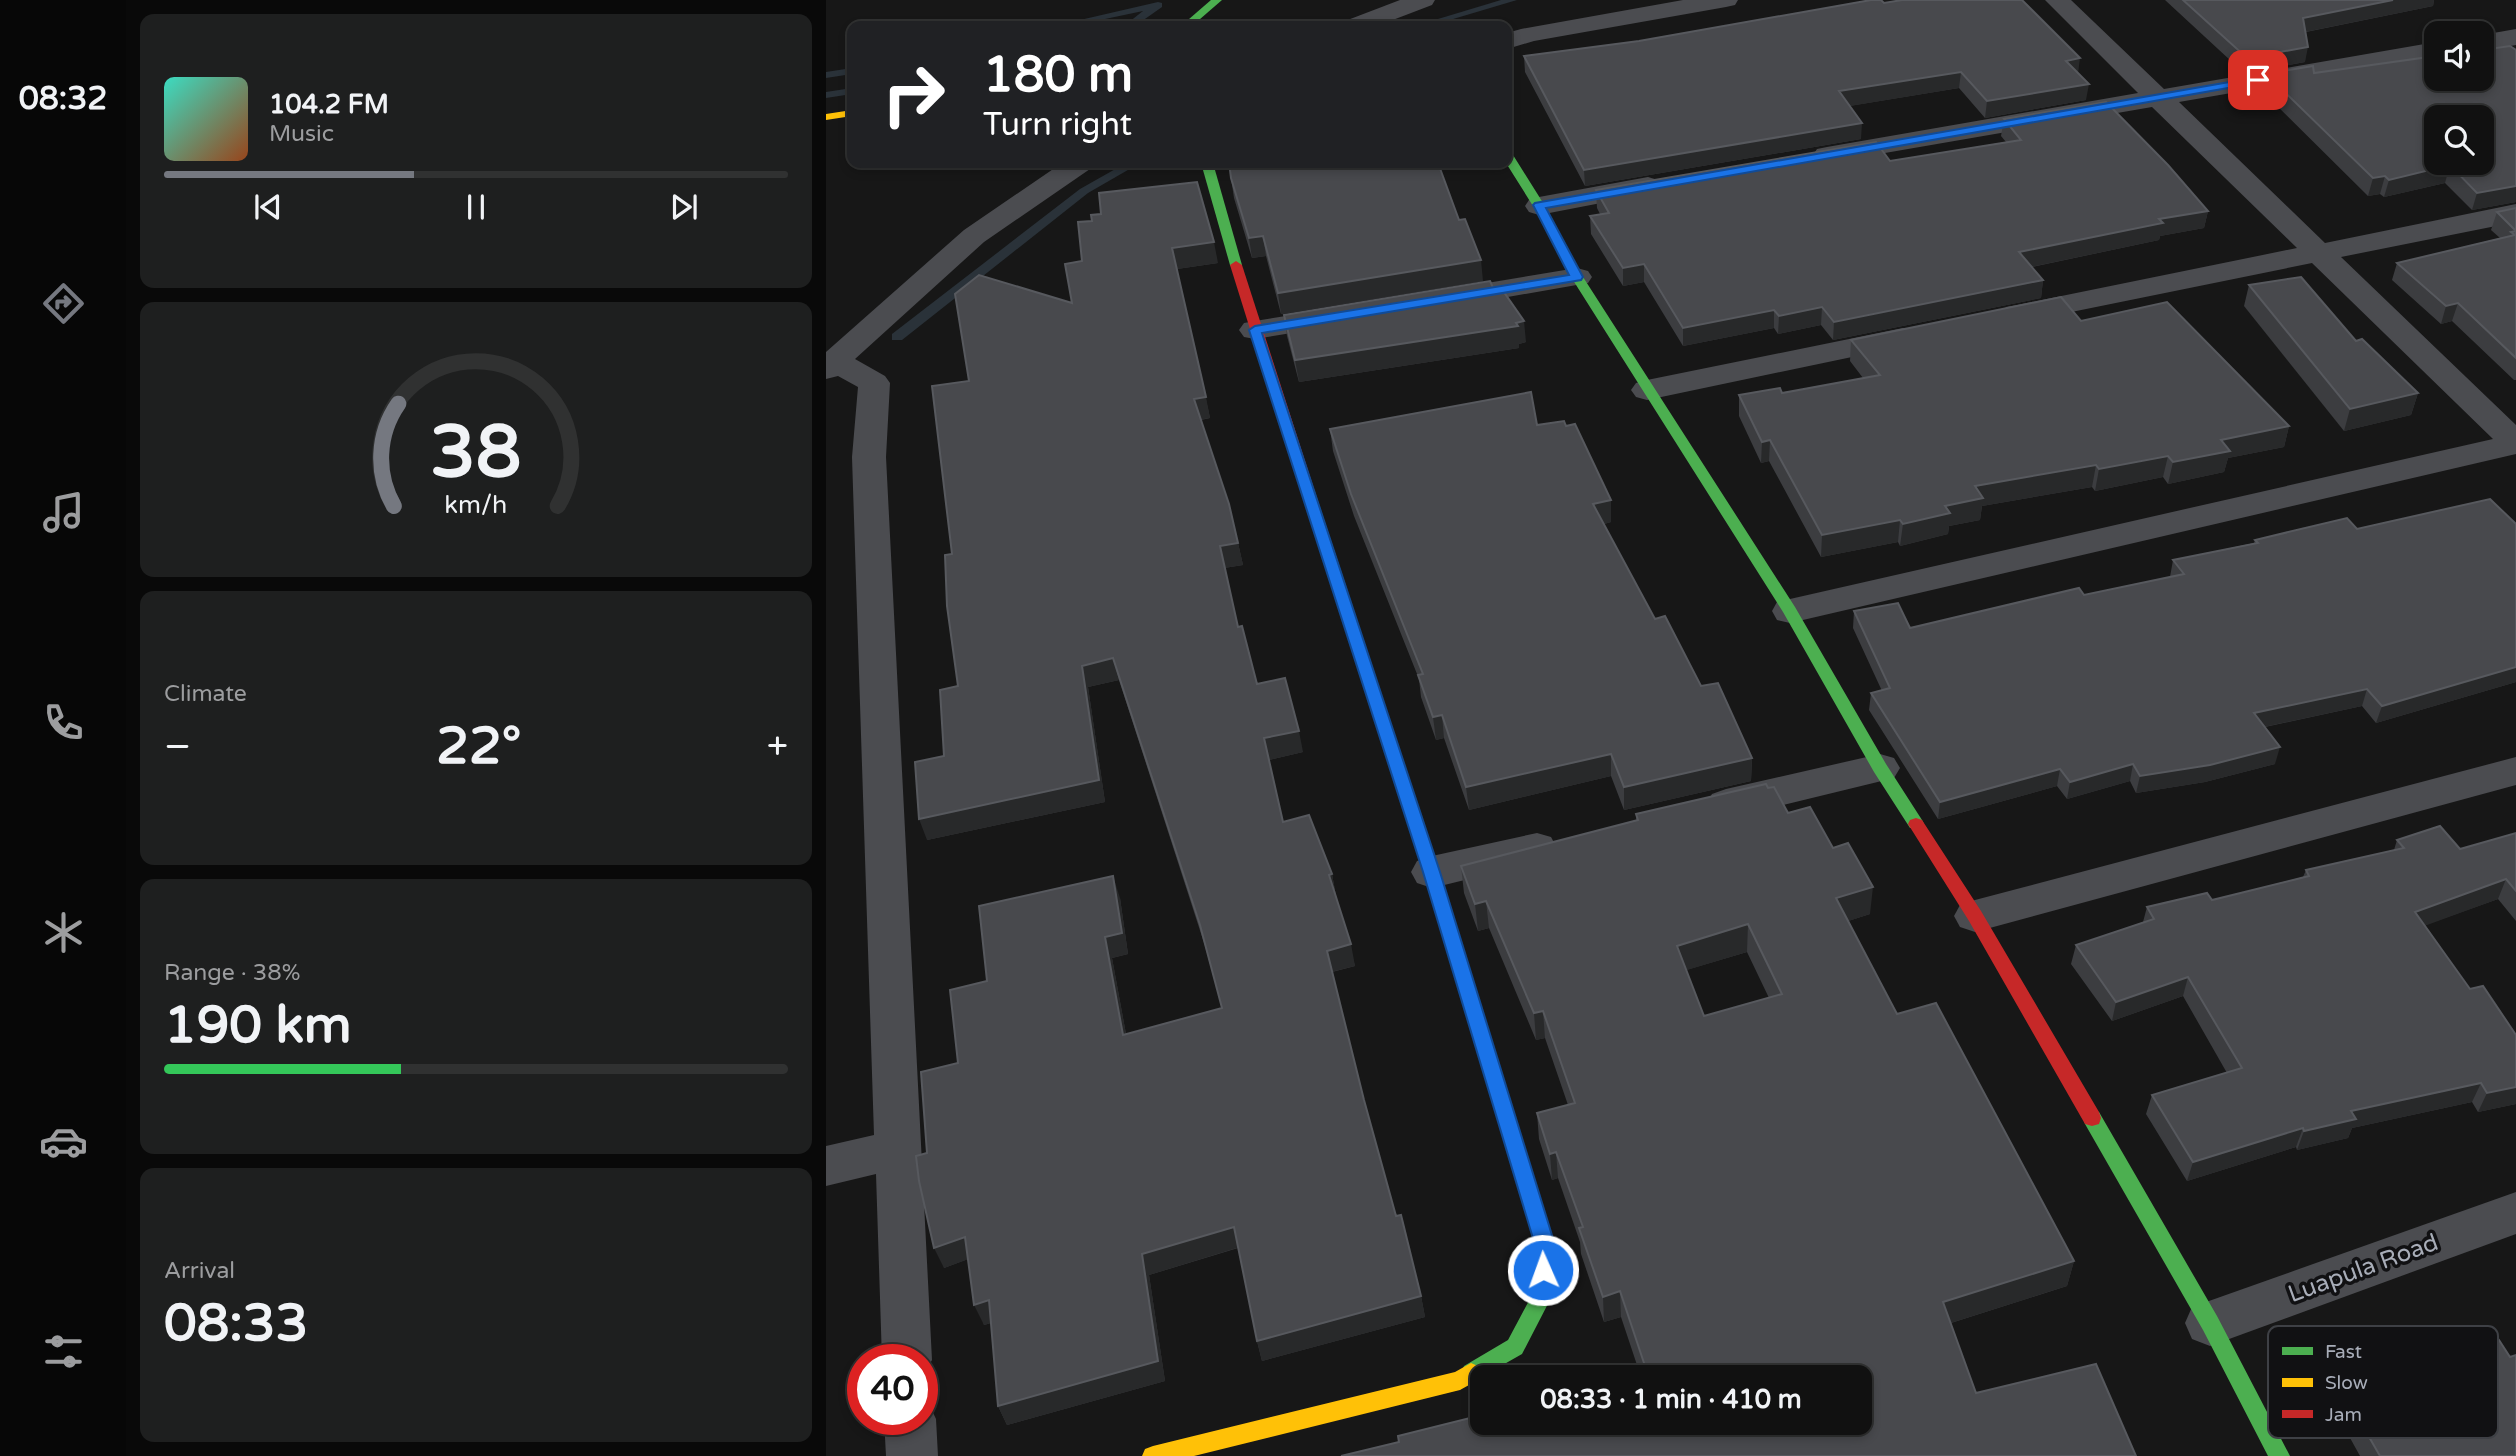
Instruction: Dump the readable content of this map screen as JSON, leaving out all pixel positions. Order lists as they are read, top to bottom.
{
  "streets": {
    "street": ["Luapula Road"]
  },
  "legend": ["Fast", "Slow", "Jam"],
  "page": {
    "tabs": "08:32",
    "turn": ["180 m", "Turn right"],
    "song": ["104.2 FM", "Music"],
    "tile": [
      "Climate",
      ["Range · 38%", "190 km"],
      ["Arrival", "08:33"]
    ],
    "heat": ["−", "22°", "+"],
    "limit": "40",
    "trip": "08:33 · 1 min · 410 m",
    "gauge": ["38", "km/h"]
  }
}
